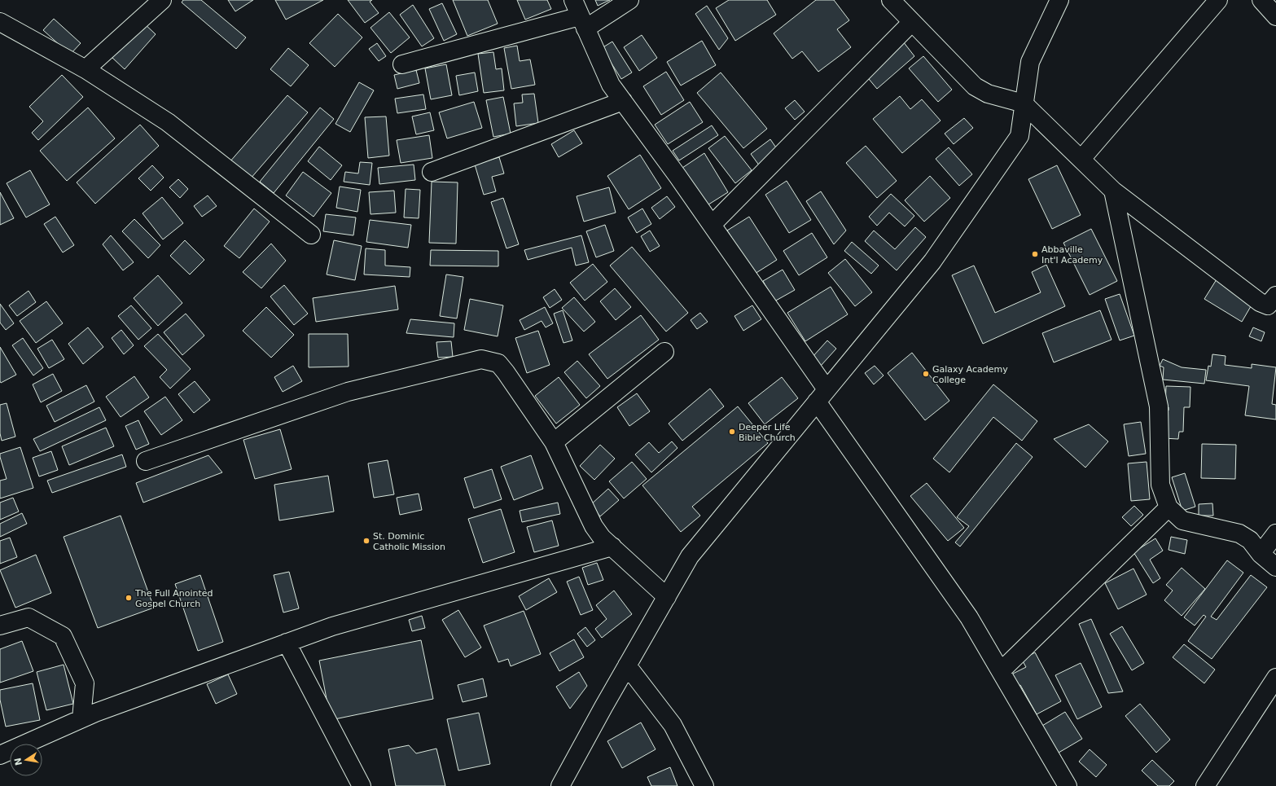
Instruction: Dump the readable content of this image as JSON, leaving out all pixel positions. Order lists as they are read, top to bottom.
{
  "places": [
    "Abbaville Int'l Academy",
    "Galaxy Academy College",
    "Deeper Life Bible Church",
    "St. Dominic Catholic Mission",
    "The Full Anointed Gospel Church"
  ],
  "north": "left"
}
